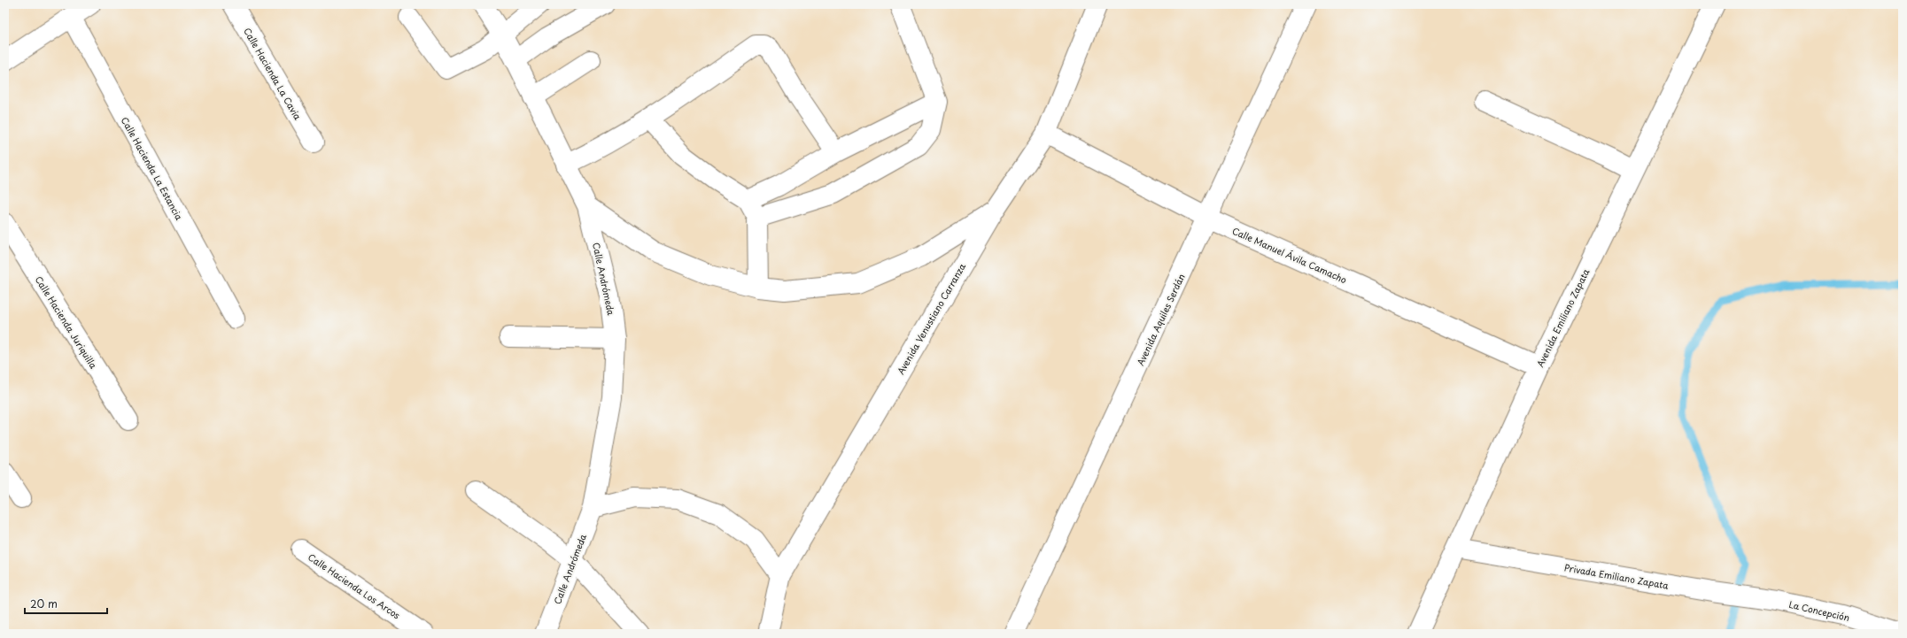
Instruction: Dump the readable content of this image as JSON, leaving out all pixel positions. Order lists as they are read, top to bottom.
{
  "streets": {
    "street": [
      "Calle Hacienda La Cavia",
      "Calle Hacienda La Estancia",
      "Calle Manuel Ávila Camacho",
      "Calle Andrómeda",
      "Avenida Emiliano Zapata",
      "Avenida Venustiano Carranza",
      "Avenida Aquiles Serdán",
      "Calle Hacienda Juriquilla",
      "Privada Emiliano Zapata",
      "Calle Hacienda Los Arcos",
      "La Concepción"
    ]
  },
  "crossings": [
    ["Calle Manuel Ávila Camacho", "Avenida Emiliano Zapata"],
    ["Calle Manuel Ávila Camacho", "Avenida Venustiano Carranza"],
    ["Calle Manuel Ávila Camacho", "Avenida Aquiles Serdán"],
    ["Avenida Emiliano Zapata", "Privada Emiliano Zapata"],
    ["Privada Emiliano Zapata", "La Concepción"]
  ],
  "scale_bar": "20 m"
}
